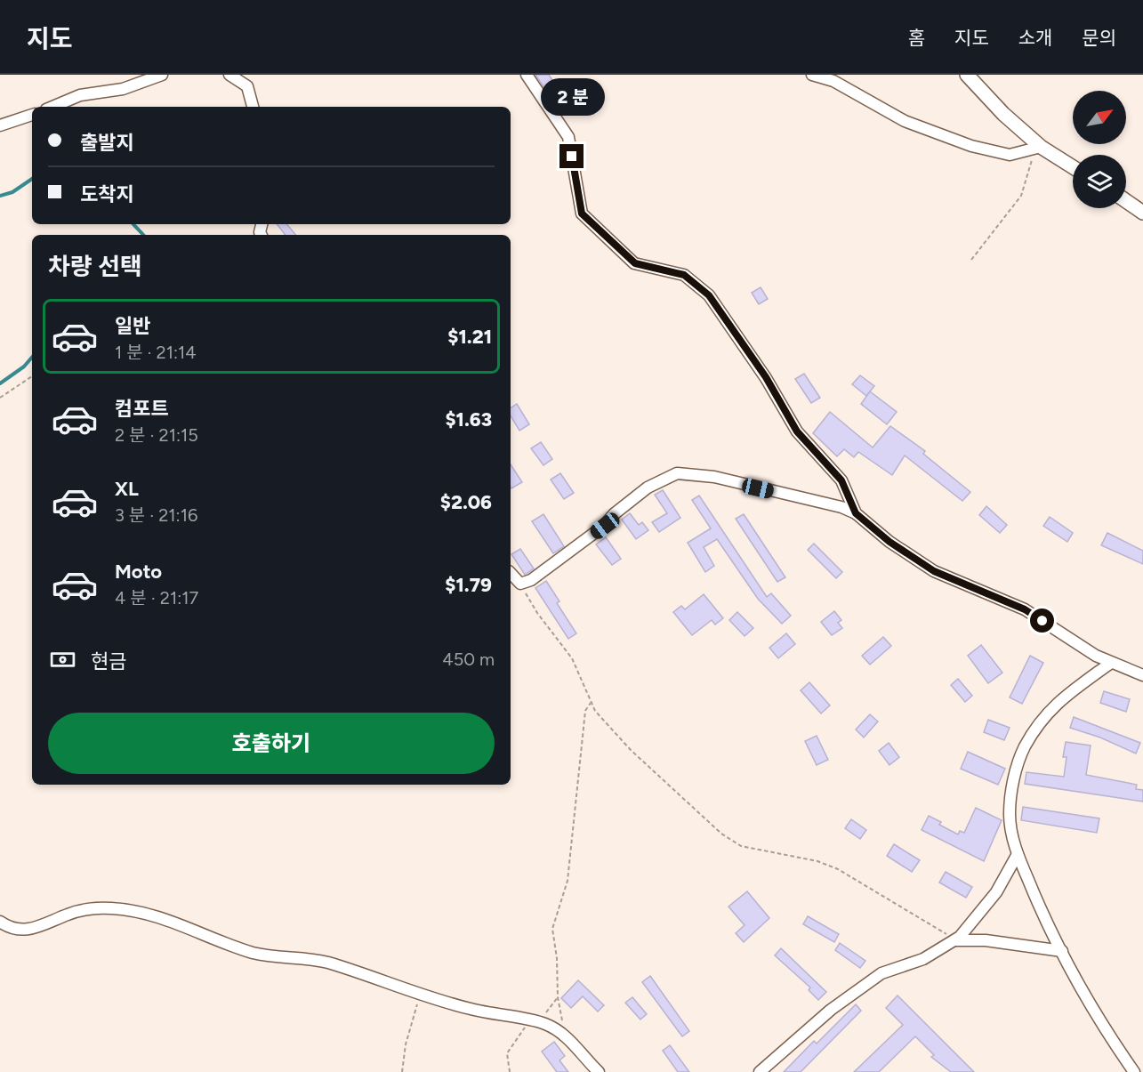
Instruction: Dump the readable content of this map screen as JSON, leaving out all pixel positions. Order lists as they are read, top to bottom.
{
  "north": "top right",
  "page": {
    "header": "지도",
    "nav": [
      "홈",
      "지도",
      "소개",
      "문의"
    ],
    "bubble": "2 분",
    "banner": ["출발지", "도착지"],
    "heading": "차량 선택",
    "list": [
      {
        "name": "일반",
        "note": "1 분 · 21:14",
        "value": "$1.21"
      },
      {
        "name": "컴포트",
        "note": "2 분 · 21:15",
        "value": "$1.63"
      },
      {
        "name": "XL",
        "note": "3 분 · 21:16",
        "value": "$2.06"
      },
      {
        "name": "Moto",
        "note": "4 분 · 21:17",
        "value": "$1.79"
      }
    ],
    "pay": ["현금", "450 m"],
    "buttons": "호출하기"
  }
}
